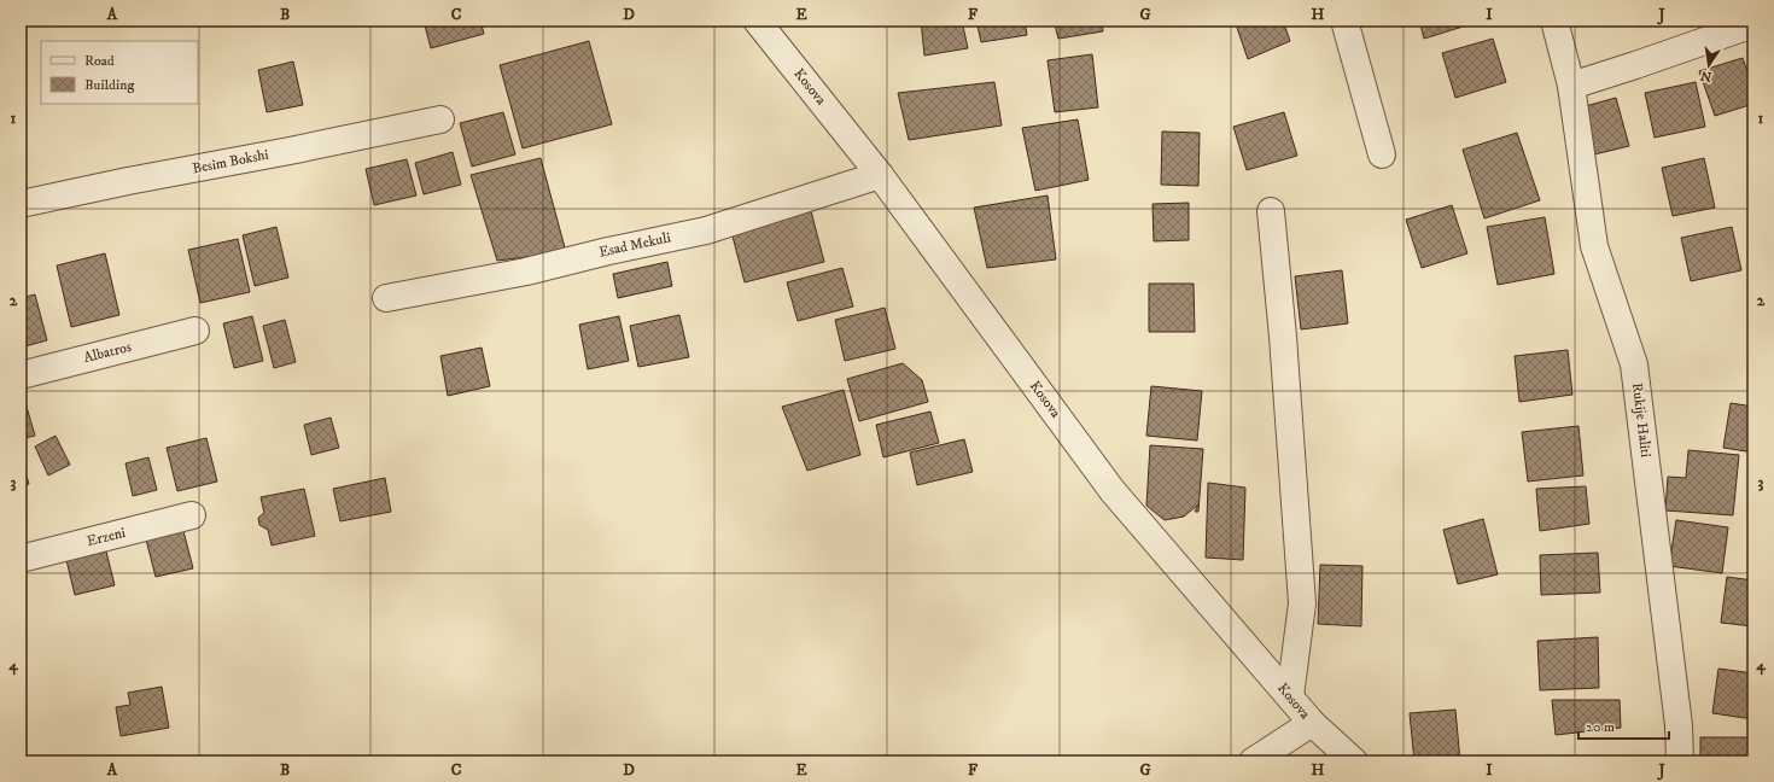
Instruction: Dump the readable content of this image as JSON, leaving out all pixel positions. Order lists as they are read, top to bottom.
{
  "streets": {
    "street": [
      "Kosova",
      "Besim Bokshi",
      "Esad Mekuli",
      "Albatros",
      "Rukije Haliti",
      "Erzeni"
    ]
  },
  "crossings": [
    ["Kosova", "Esad Mekuli"]
  ],
  "legend": ["Road", "Building"],
  "scale_bar": "20 m",
  "north": "bottom",
  "grid": {
    "columns": [
      "A",
      "B",
      "C",
      "D",
      "E",
      "F",
      "G",
      "H",
      "I",
      "J"
    ],
    "rows": [
      "1",
      "2",
      "3",
      "4"
    ]
  }
}
